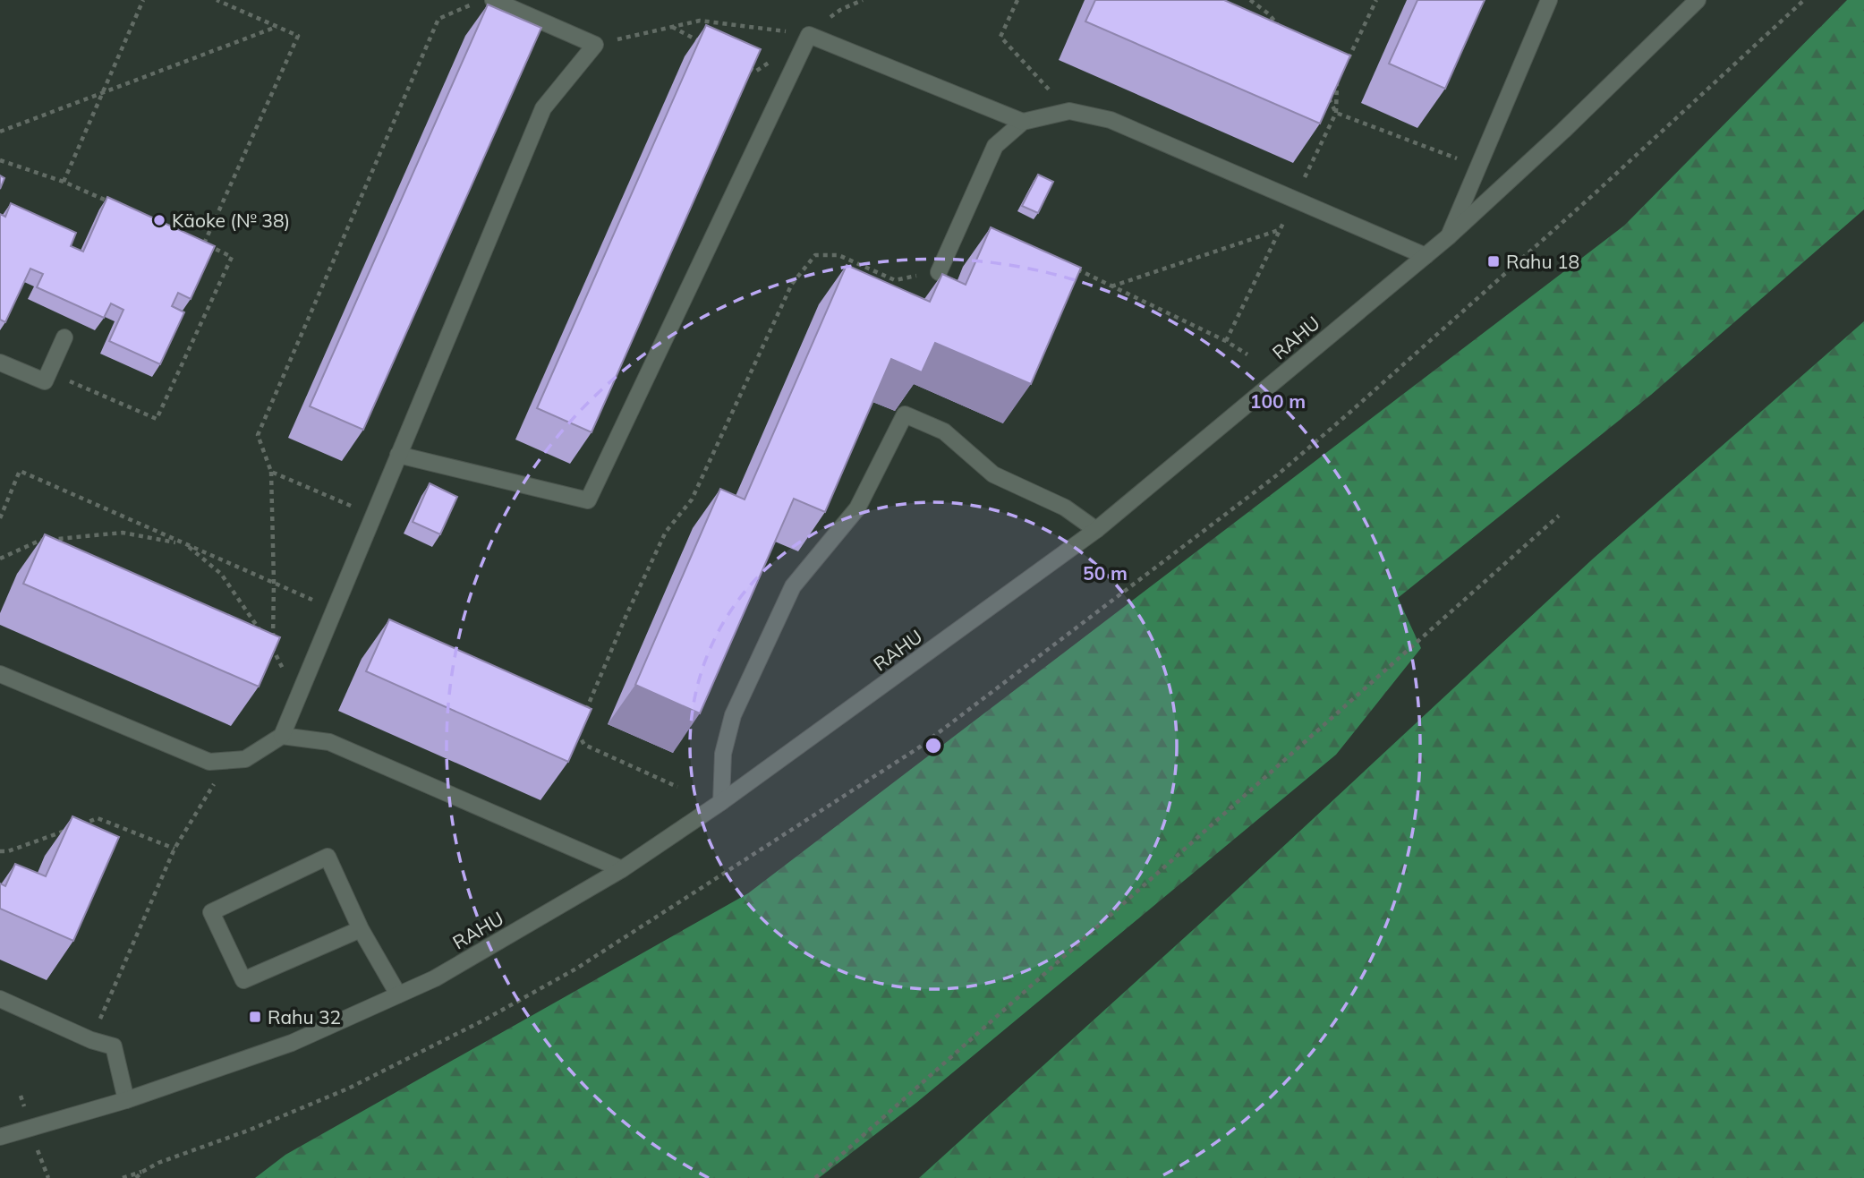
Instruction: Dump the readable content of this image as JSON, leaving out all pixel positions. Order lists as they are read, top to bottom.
{
  "streets": {
    "main road": ["RAHU"]
  },
  "places": {
    "other": ["Käoke (№ 38)"],
    "transit": ["Rahu 18", "Rahu 32"]
  },
  "rings": ["100 m", "50 m"]
}
